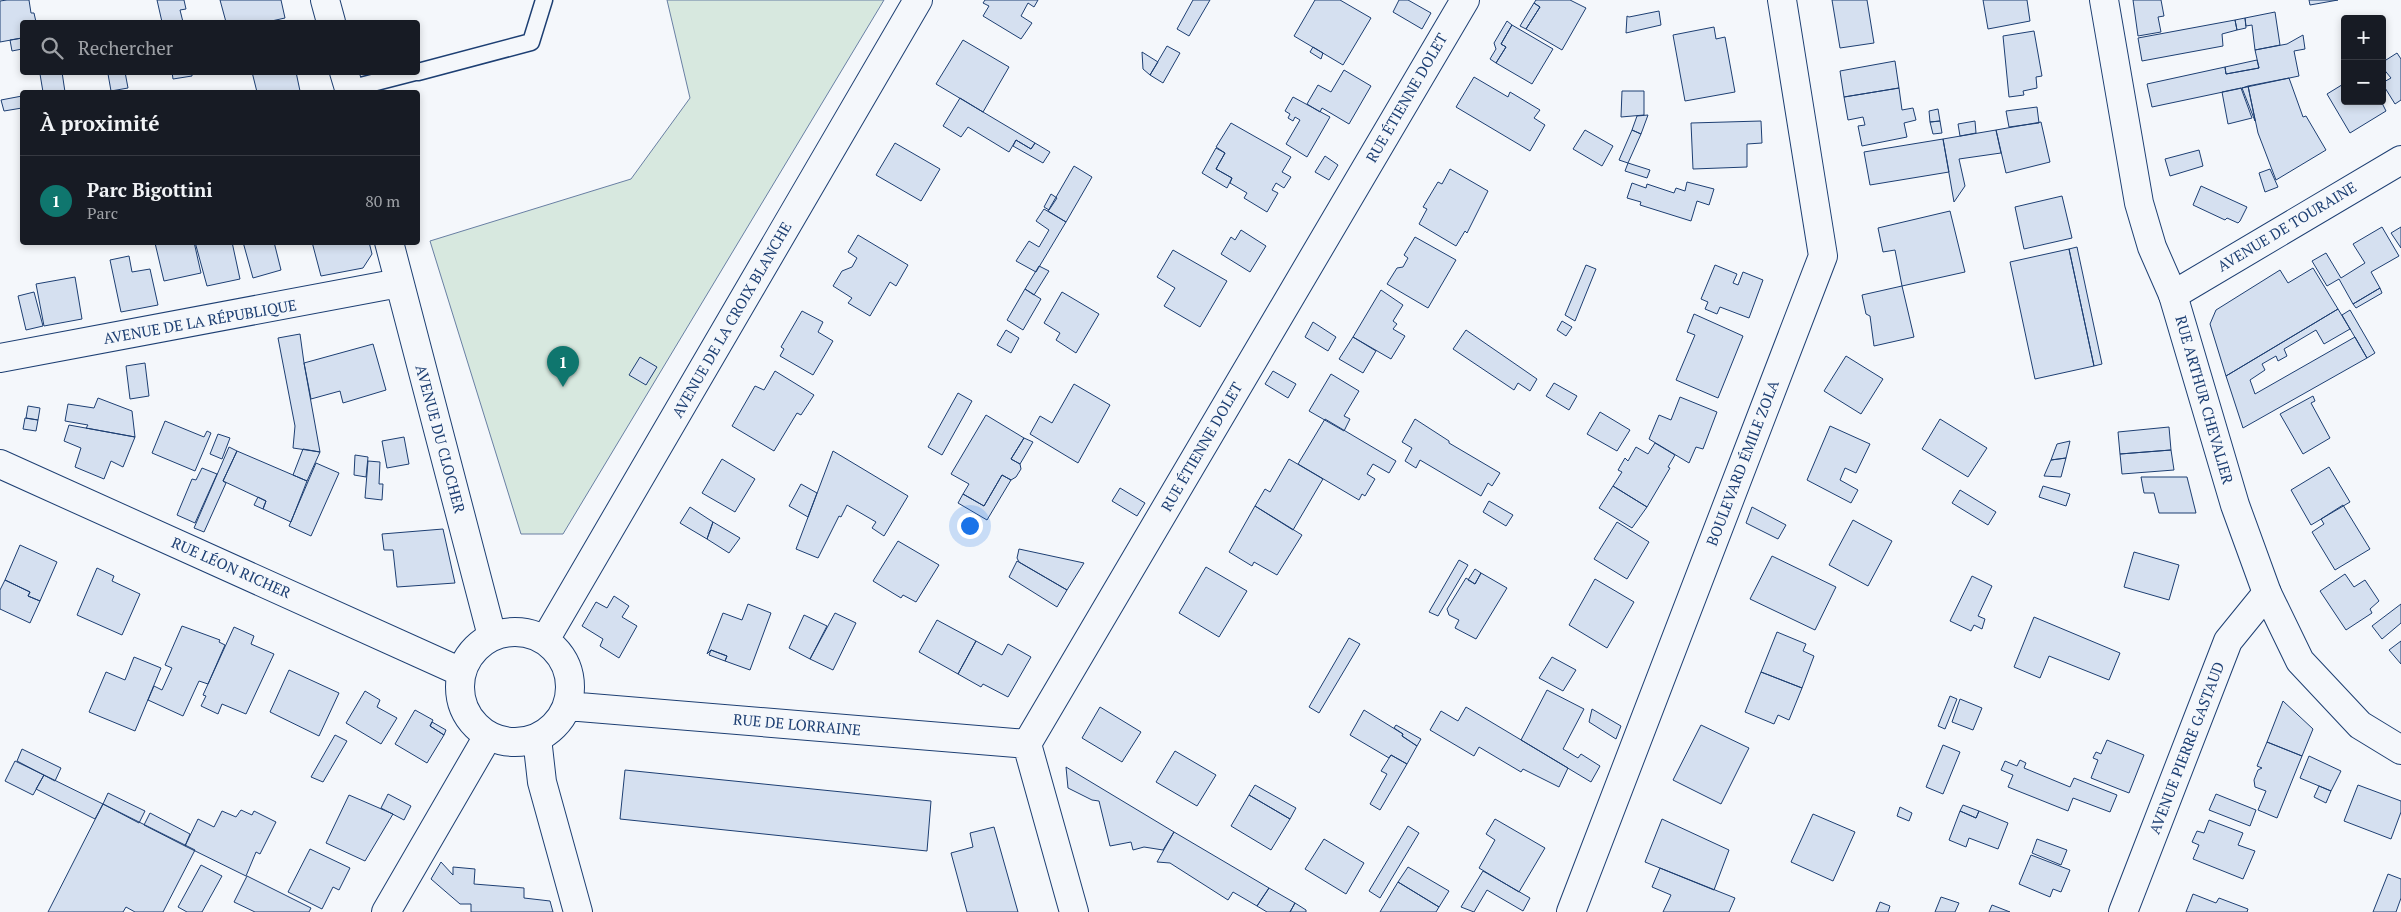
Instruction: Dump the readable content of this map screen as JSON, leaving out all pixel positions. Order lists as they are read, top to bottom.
{
  "streets": {
    "street": [
      "RUE ÉTIENNE DOLET",
      "AVENUE DE TOURAINE",
      "AVENUE DE LA CROIX BLANCHE",
      "AVENUE DE LA RÉPUBLIQUE",
      "RUE ARTHUR CHEVALIER",
      "AVENUE DU CLOCHER",
      "BOULEVARD ÉMILE ZOLA",
      "RUE LÉON RICHER",
      "RUE DE LORRAINE",
      "AVENUE PIERRE GASTAUD"
    ]
  },
  "crossings": [
    ["RUE ÉTIENNE DOLET", "RUE DE LORRAINE"],
    ["AVENUE DE TOURAINE", "RUE ARTHUR CHEVALIER"],
    ["AVENUE DE LA CROIX BLANCHE", "AVENUE DU CLOCHER"],
    ["AVENUE DE LA CROIX BLANCHE", "RUE LÉON RICHER"],
    ["AVENUE DE LA CROIX BLANCHE", "RUE DE LORRAINE"],
    ["AVENUE DE LA RÉPUBLIQUE", "AVENUE DU CLOCHER"],
    ["RUE ARTHUR CHEVALIER", "AVENUE PIERRE GASTAUD"],
    ["AVENUE DU CLOCHER", "RUE LÉON RICHER"],
    ["AVENUE DU CLOCHER", "RUE DE LORRAINE"],
    ["RUE LÉON RICHER", "RUE DE LORRAINE"]
  ],
  "page": {
    "map_buttons": ["+", "−"],
    "search": "Rechercher",
    "heading": "À proximité",
    "list": [
      {
        "mark": "1",
        "name": "Parc Bigottini",
        "note": "Parc",
        "value": "80 m"
      }
    ],
    "pins": "1"
  }
}
